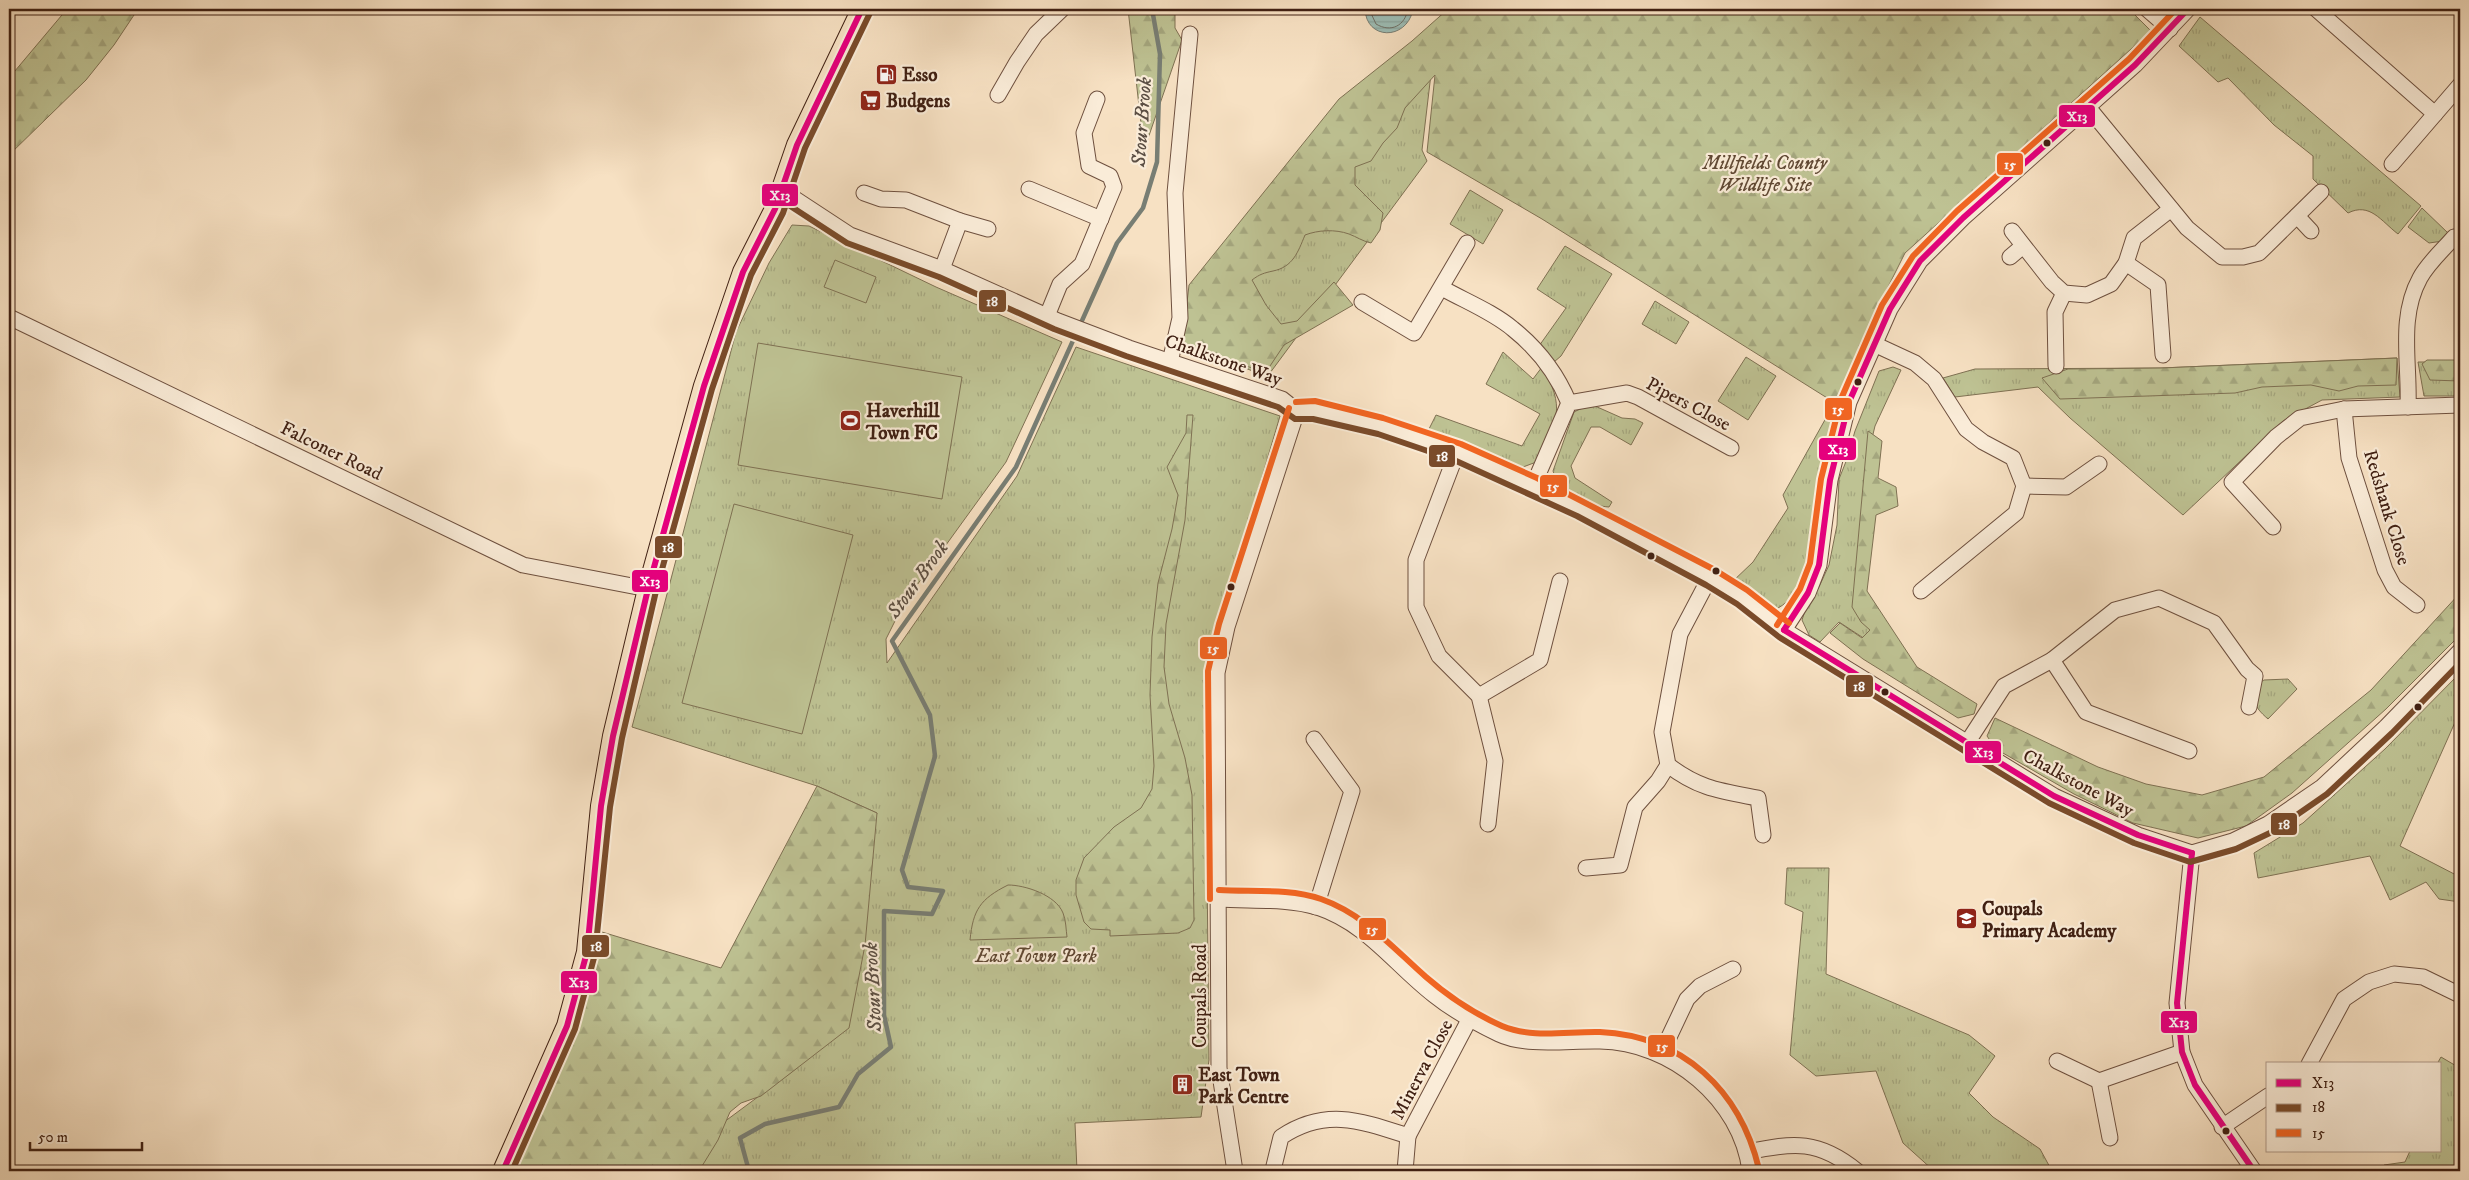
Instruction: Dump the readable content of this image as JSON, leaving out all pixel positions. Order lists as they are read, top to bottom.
{
  "streets": {
    "street": [
      "Chalkstone Way",
      "Pipers Close",
      "Falconer Road",
      "Redshank Close",
      "Coupals Road",
      "Minerva Close"
    ]
  },
  "crossings": [
    ["Chalkstone Way", "Coupals Road"]
  ],
  "water": ["Stour Brook"],
  "parks": ["Millfields County Wildlife Site", "East Town Park"],
  "places": {
    "fuel station": ["Esso"],
    "supermarket": ["Budgens"],
    "sports": ["Haverhill Town FC"],
    "school or university": ["Coupals Primary Academy"],
    "building": ["East Town Park Centre"]
  },
  "lines": ["transit line X13", "transit line 15", "transit line 18"],
  "legend": ["X13", "18", "15"],
  "scale_bar": "50 m"
}
